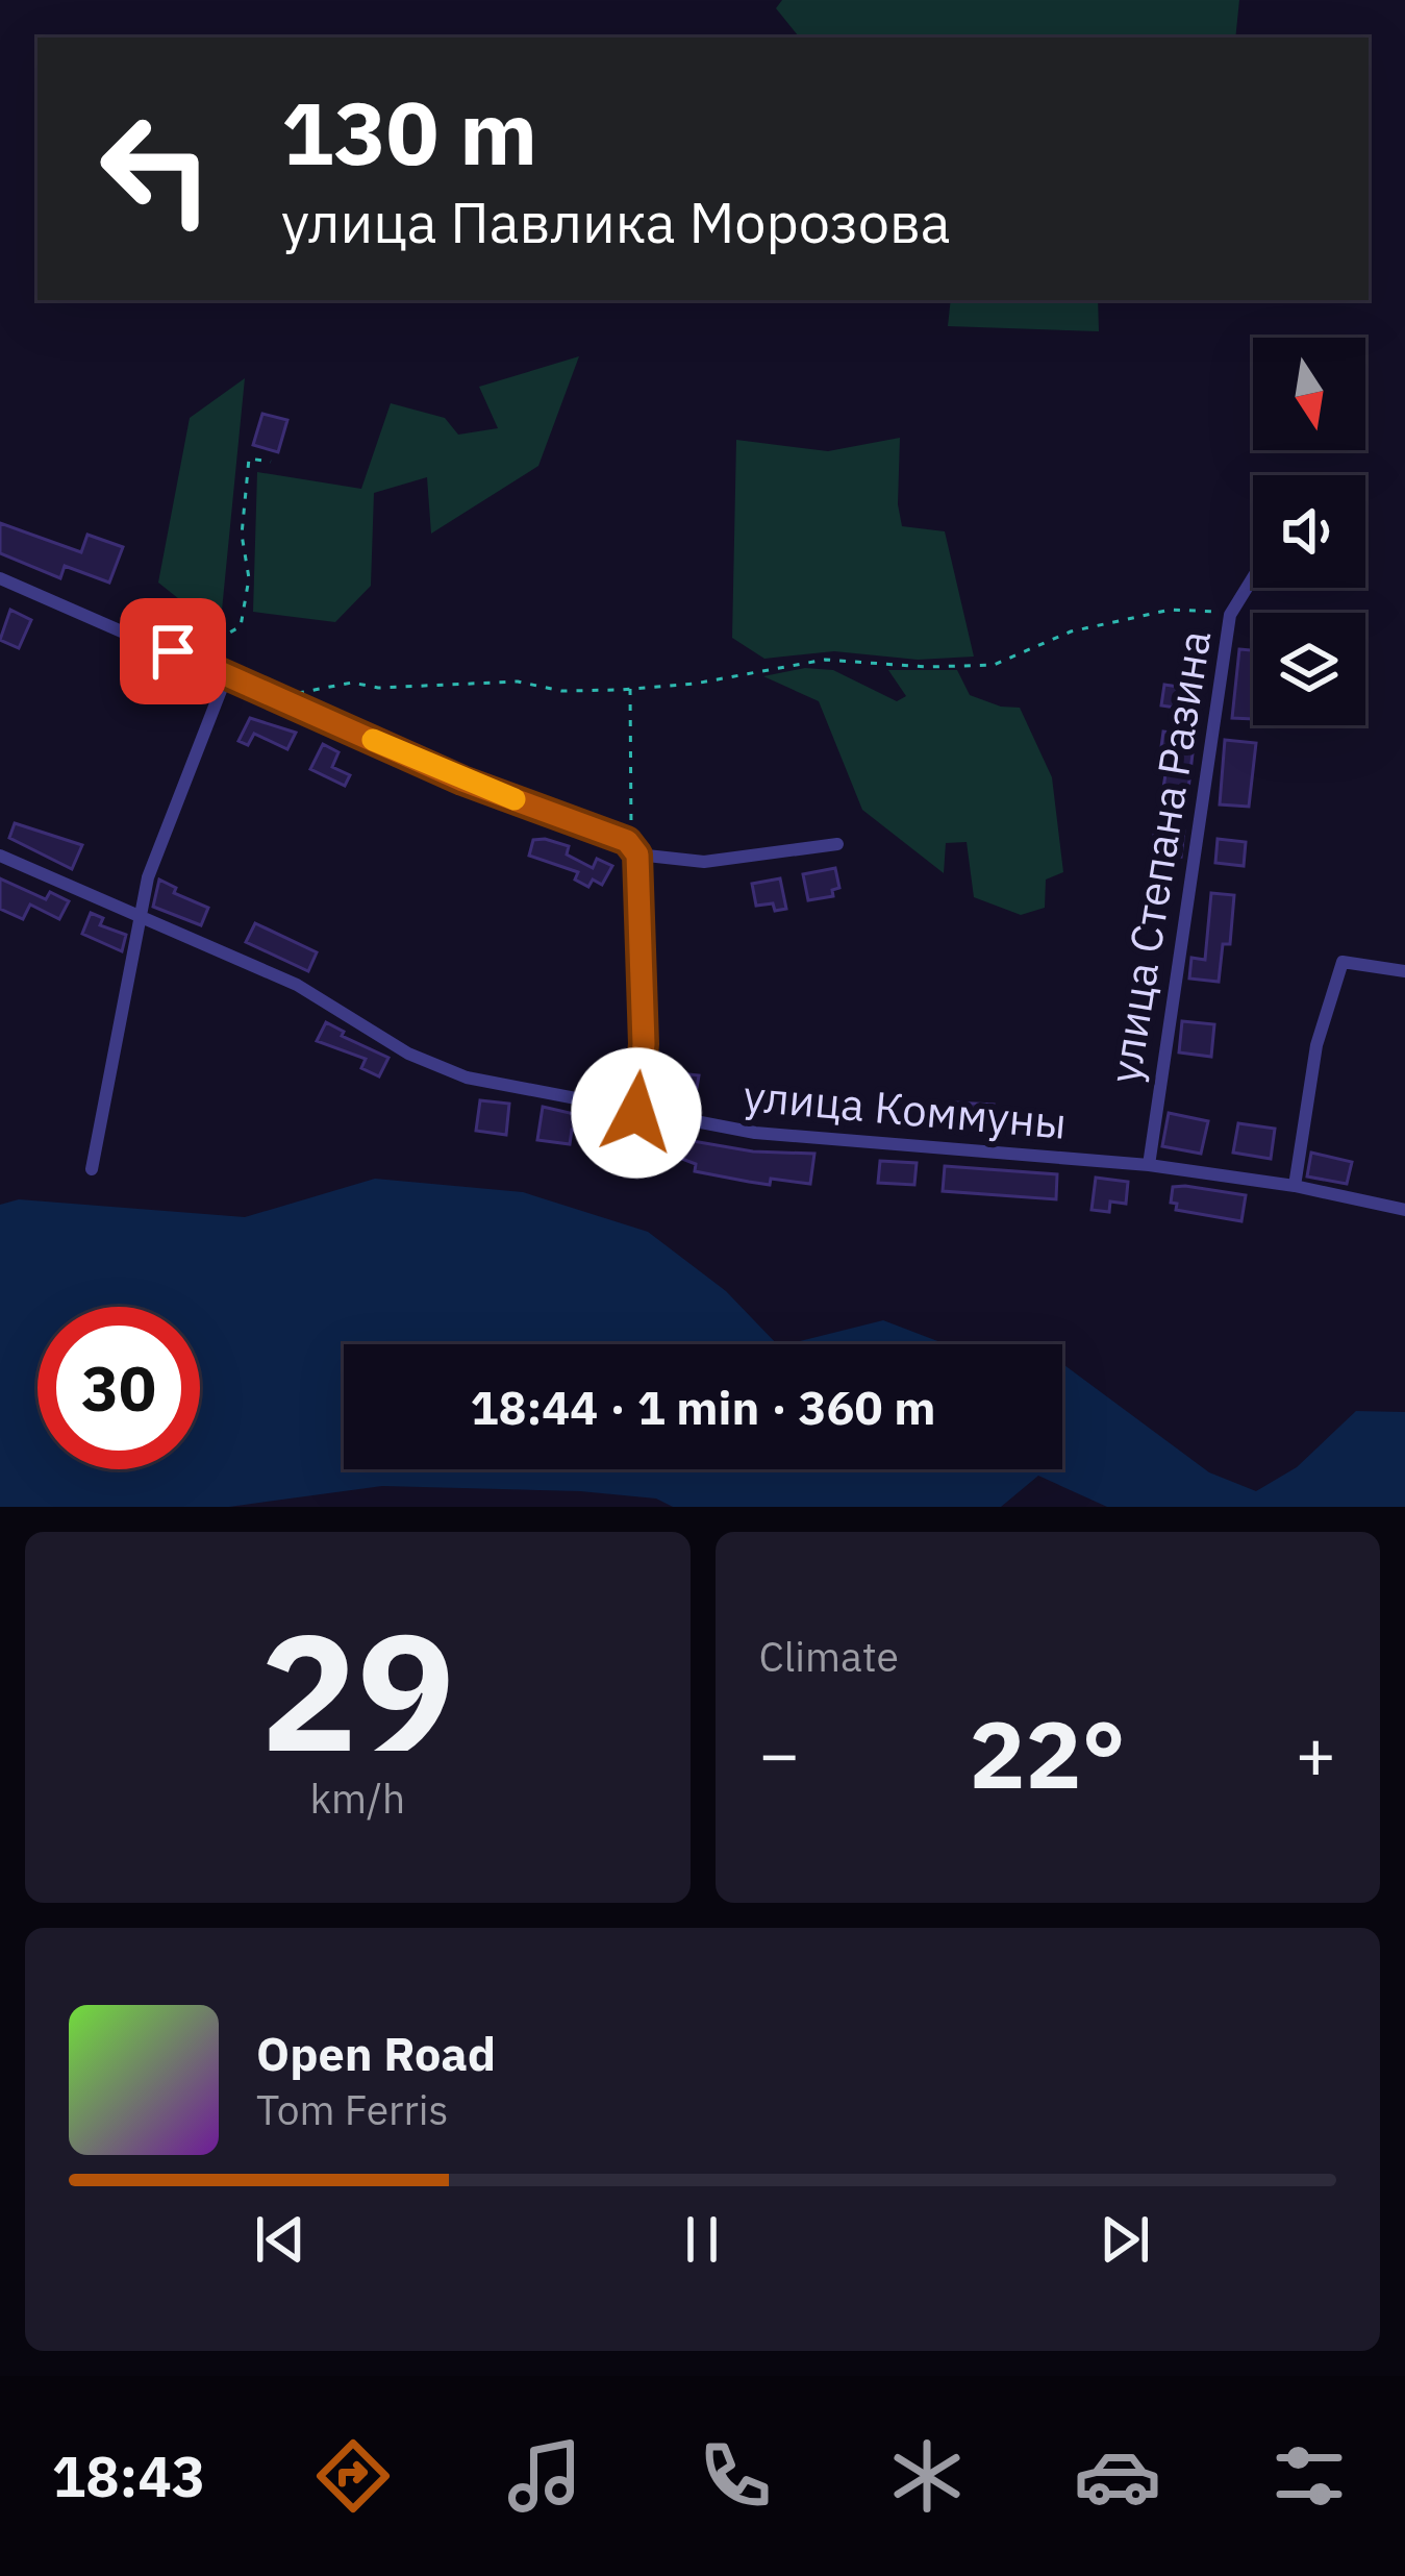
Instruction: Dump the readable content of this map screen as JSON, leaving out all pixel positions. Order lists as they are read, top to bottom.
{
  "streets": {
    "street": ["улица Степана Разина", "улица Коммуны"]
  },
  "crossings": [
    ["улица Степана Разина", "улица Коммуны"]
  ],
  "north": "bottom",
  "page": {
    "turn": ["130 m", "улица Павлика Морозова"],
    "limit": "30",
    "trip": "18:44 · 1 min · 360 m",
    "tile": [
      ["29", "km/h"],
      "Climate"
    ],
    "heat": ["−", "22°", "+"],
    "song": ["Open Road", "Tom Ferris"],
    "tabs": "18:43"
  }
}
